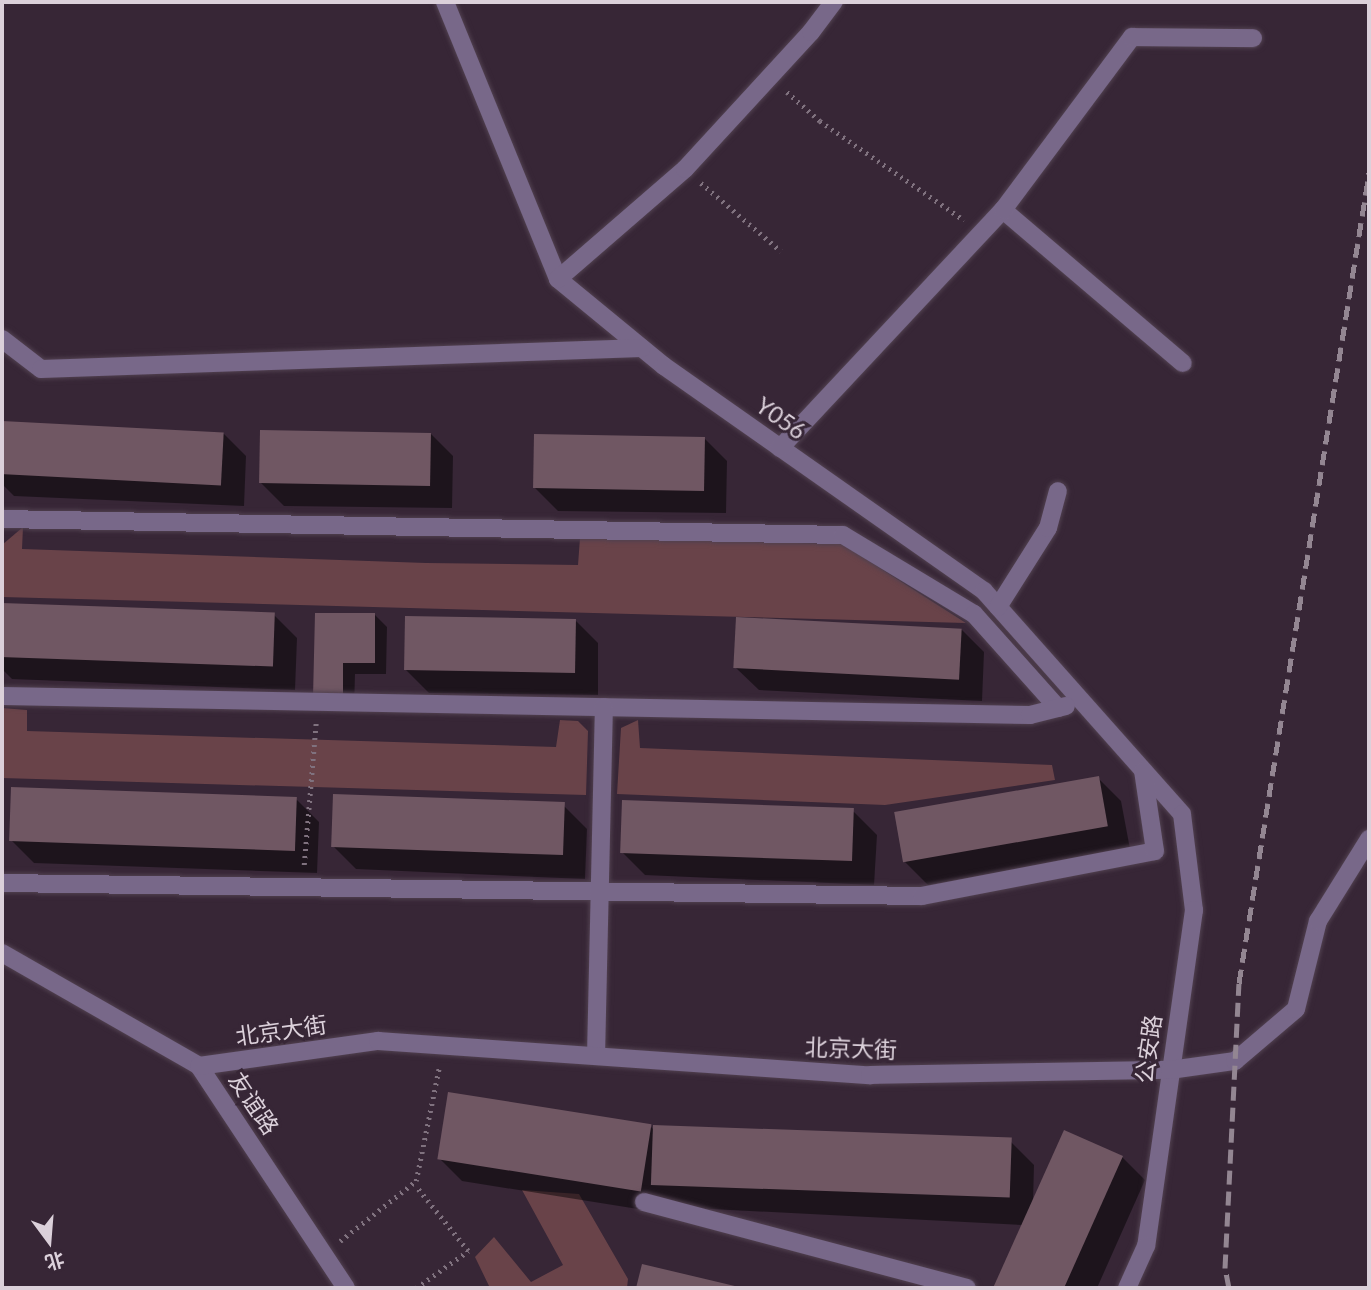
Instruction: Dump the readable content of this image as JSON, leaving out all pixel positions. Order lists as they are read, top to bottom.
{
  "streets": {
    "street": [
      "Y056",
      "北京大街",
      "公安路",
      "友谊路"
    ]
  },
  "crossings": [
    ["Y056", "公安路"],
    ["北京大街", "公安路"],
    ["北京大街", "友谊路"]
  ],
  "north": "bottom"
}
